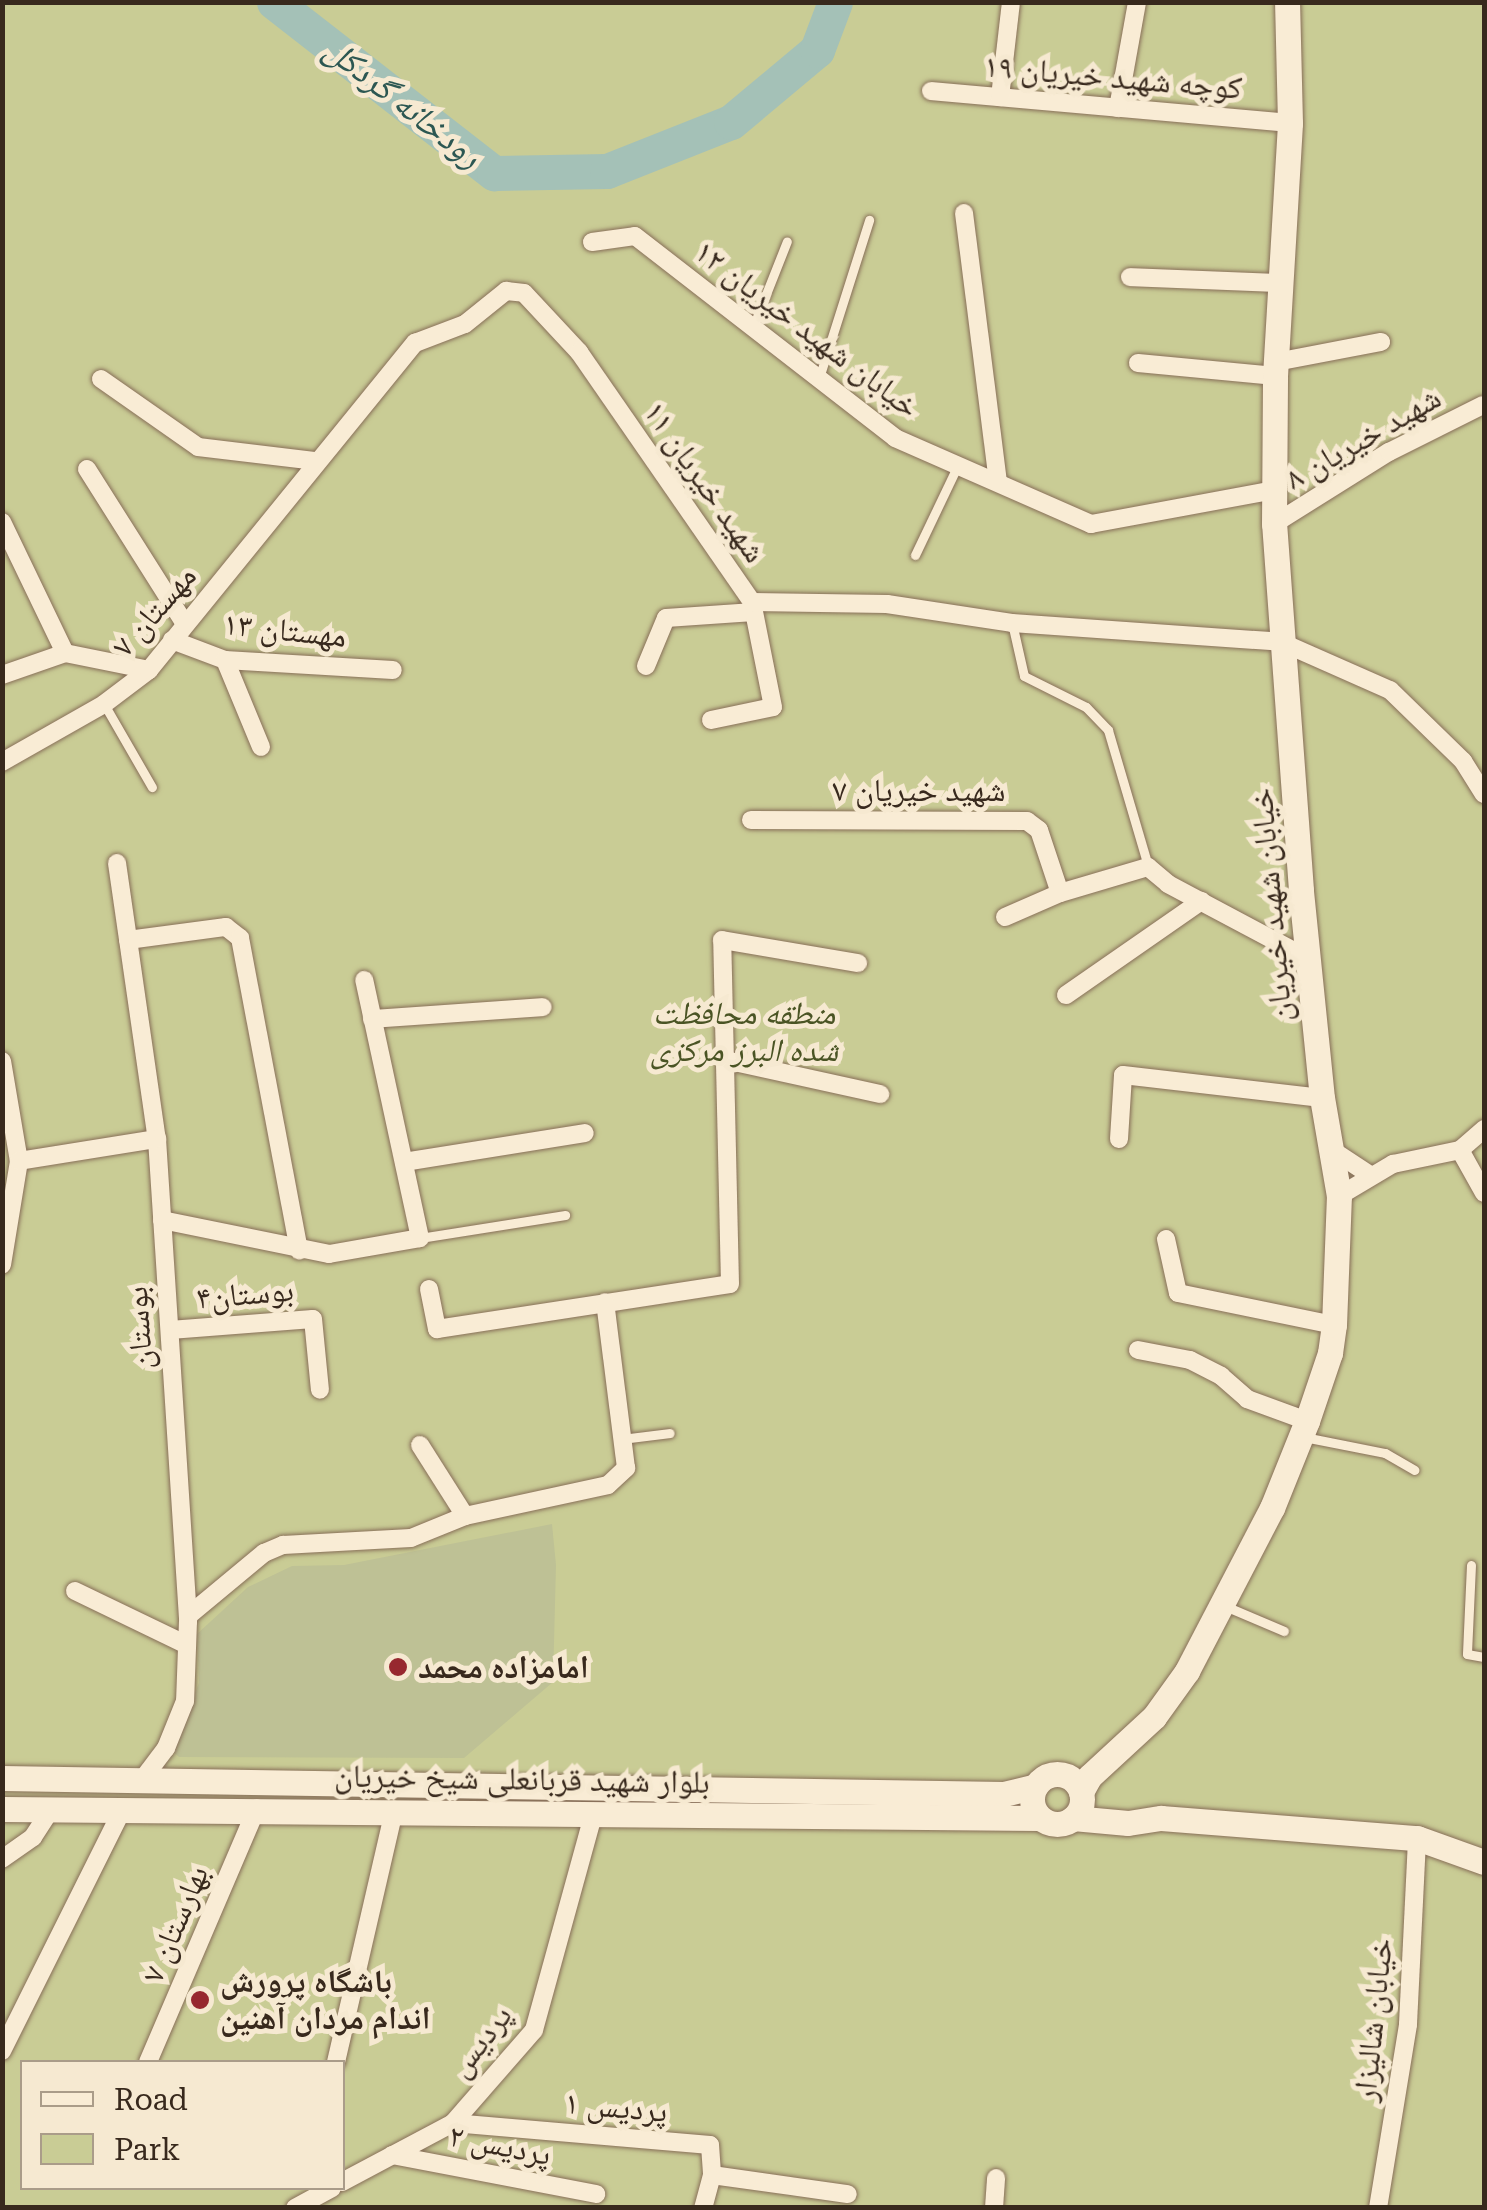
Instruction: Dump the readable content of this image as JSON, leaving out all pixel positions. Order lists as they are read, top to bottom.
{
  "streets": {
    "street": [
      "کوچه شهید خیریان ۱۹",
      "خیابان شهید خیریان ۱۲",
      "شهید خیریان ۸",
      "شهید خیریان ۱۱",
      "مهستان ۷",
      "مهستان ۱۳",
      "شهید خیریان ۷",
      "خیابان شهید خیریان",
      "بوستان۴",
      "بوستان",
      "بلوار شهید قربانعلی شیخ خیریان",
      "بهارستان ۷",
      "خیابان شالیزار",
      "پردیس",
      "پردیس ۱",
      "پردیس ۲"
    ]
  },
  "crossings": [
    ["کوچه شهید خیریان ۱۹", "خیابان شهید خیریان"],
    ["خیابان شهید خیریان ۱۲", "خیابان شهید خیریان"],
    ["شهید خیریان ۸", "خیابان شهید خیریان"],
    ["شهید خیریان ۱۱", "مهستان ۷"],
    ["شهید خیریان ۱۱", "خیابان شهید خیریان"],
    ["مهستان ۷", "مهستان ۱۳"],
    ["خیابان شهید خیریان", "بلوار شهید قربانعلی شیخ خیریان"],
    ["بوستان۴", "بوستان"],
    ["بلوار شهید قربانعلی شیخ خیریان", "بهارستان ۷"],
    ["بلوار شهید قربانعلی شیخ خیریان", "پردیس"],
    ["پردیس", "پردیس ۱"],
    ["پردیس", "پردیس ۲"]
  ],
  "water": ["رودخانه گردکل"],
  "parks": ["منطقه محافظت شده البرز مرکزی"],
  "places": ["امامزاده محمد", "باشگاه پرورش اندام مردان آهنین"],
  "legend": ["Road", "Park"]
}
